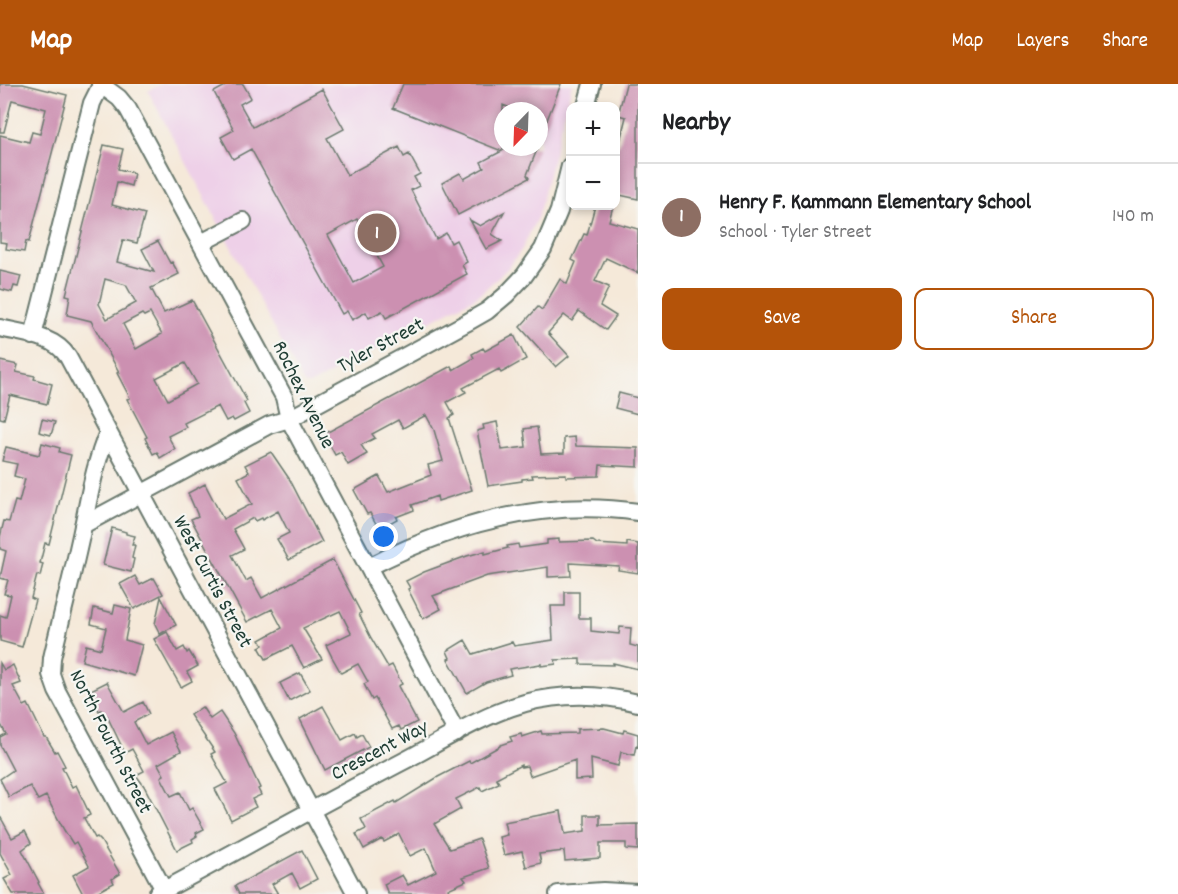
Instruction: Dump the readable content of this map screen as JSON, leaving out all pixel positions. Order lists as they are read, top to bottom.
{
  "streets": {
    "street": [
      "Tyler Street",
      "Rochex Avenue",
      "West Curtis Street",
      "North Fourth Street",
      "Crescent Way"
    ]
  },
  "crossings": [
    ["Tyler Street", "Rochex Avenue"],
    ["Tyler Street", "West Curtis Street"],
    ["Tyler Street", "North Fourth Street"],
    ["Rochex Avenue", "Crescent Way"],
    ["West Curtis Street", "North Fourth Street"],
    ["West Curtis Street", "Crescent Way"],
    ["North Fourth Street", "Crescent Way"]
  ],
  "north": "bottom left",
  "page": {
    "header": "Map",
    "nav": ["Map", "Layers", "Share"],
    "heading": "Nearby",
    "map_buttons": ["+", "−"],
    "list": [
      {
        "mark": "1",
        "name": "Henry F. Kammann Elementary School",
        "note": "School · Tyler Street",
        "value": "140 m"
      }
    ],
    "pins": "1",
    "buttons": ["Save", "Share"]
  }
}
